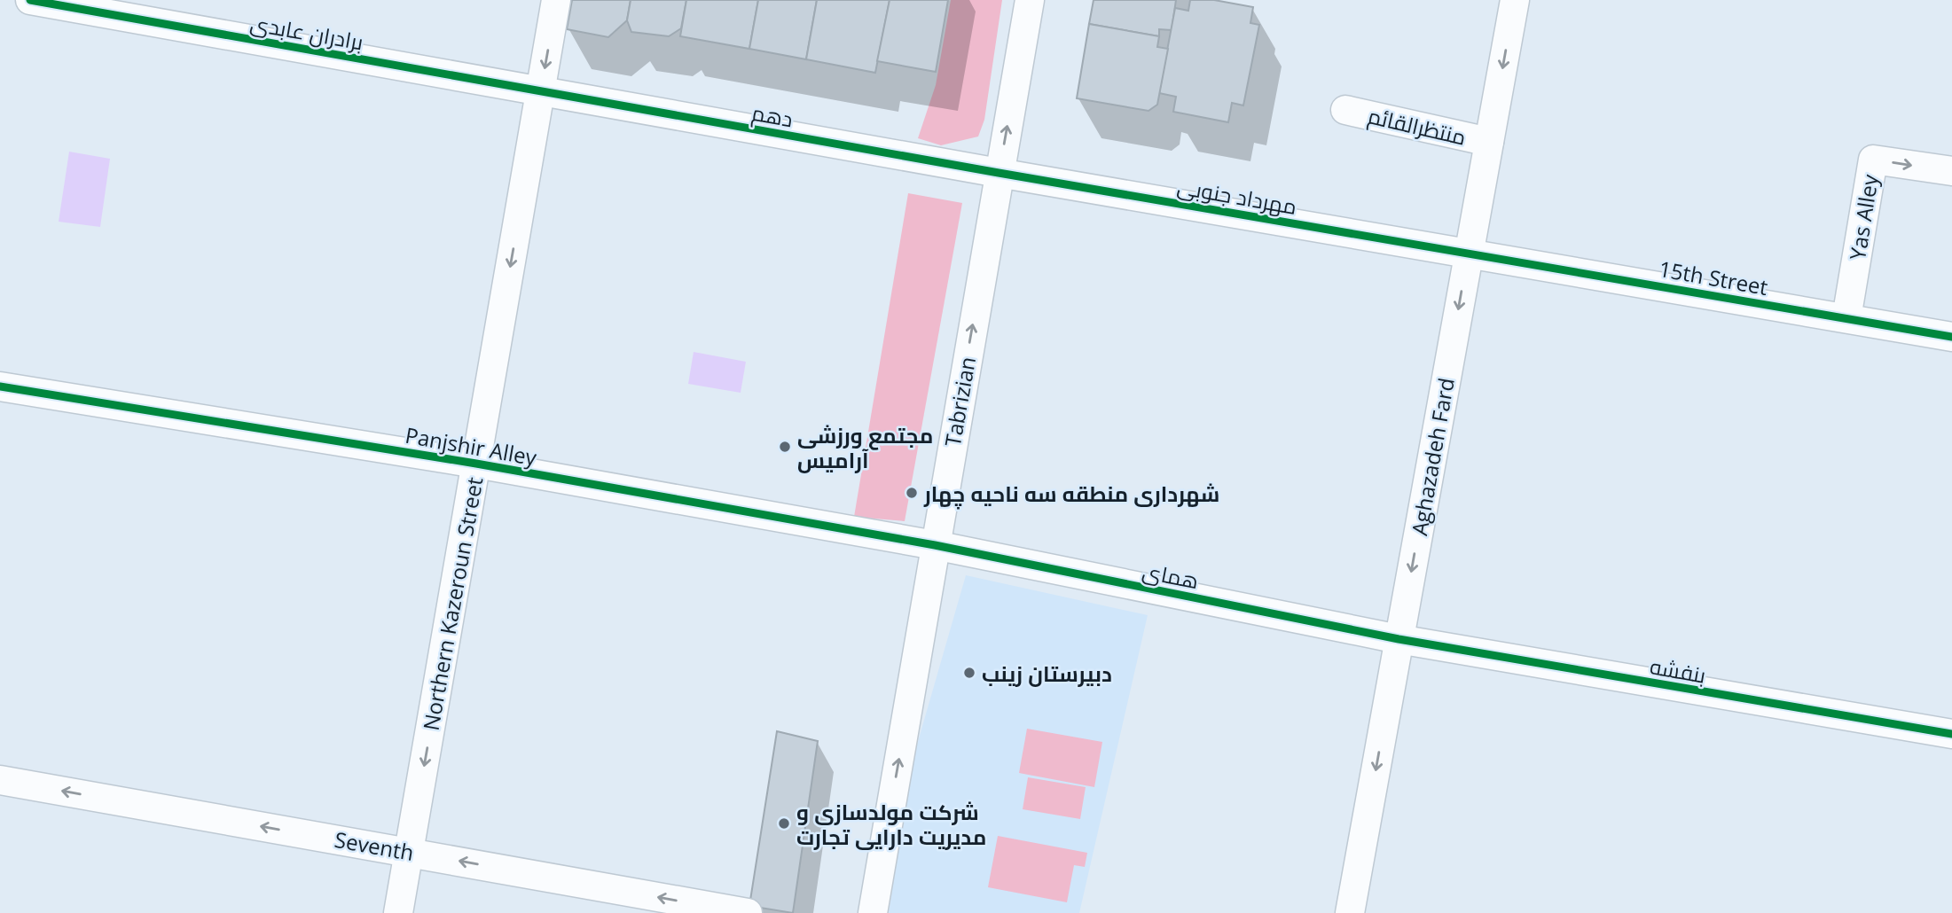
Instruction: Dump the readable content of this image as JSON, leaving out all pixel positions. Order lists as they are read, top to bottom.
{
  "streets": {
    "street": [
      "برادران عابدی",
      "دهم",
      "منتظرالقائم",
      "مهرداد جنوبی",
      "Yas Alley",
      "15th Street",
      "Tabrizian",
      "Panjshir Alley",
      "Aghazadeh Fard",
      "همای",
      "Northern Kazeroun Street",
      "بنفشه",
      "Seventh"
    ]
  },
  "crossings": [
    ["برادران عابدی", "دهم"],
    ["برادران عابدی", "Northern Kazeroun Street"],
    ["دهم", "مهرداد جنوبی"],
    ["دهم", "Tabrizian"],
    ["دهم", "Northern Kazeroun Street"],
    ["منتظرالقائم", "Aghazadeh Fard"],
    ["مهرداد جنوبی", "15th Street"],
    ["مهرداد جنوبی", "Tabrizian"],
    ["مهرداد جنوبی", "Aghazadeh Fard"],
    ["Yas Alley", "15th Street"],
    ["15th Street", "Aghazadeh Fard"],
    ["Tabrizian", "Panjshir Alley"],
    ["Tabrizian", "همای"],
    ["Panjshir Alley", "همای"],
    ["Panjshir Alley", "Northern Kazeroun Street"],
    ["Aghazadeh Fard", "همای"],
    ["Aghazadeh Fard", "بنفشه"],
    ["همای", "بنفشه"],
    ["Northern Kazeroun Street", "Seventh"]
  ],
  "one_way": [
    "Tabrizian",
    "Aghazadeh Fard",
    "Northern Kazeroun Street",
    "Seventh"
  ],
  "places": [
    "مجتمع ورزشی آرامیس",
    "شهرداری منطقه سه ناحیه چهار",
    "دبیرستان زینب",
    "شرکت مولدسازی و مدیریت دارایی تجارت"
  ]
}
